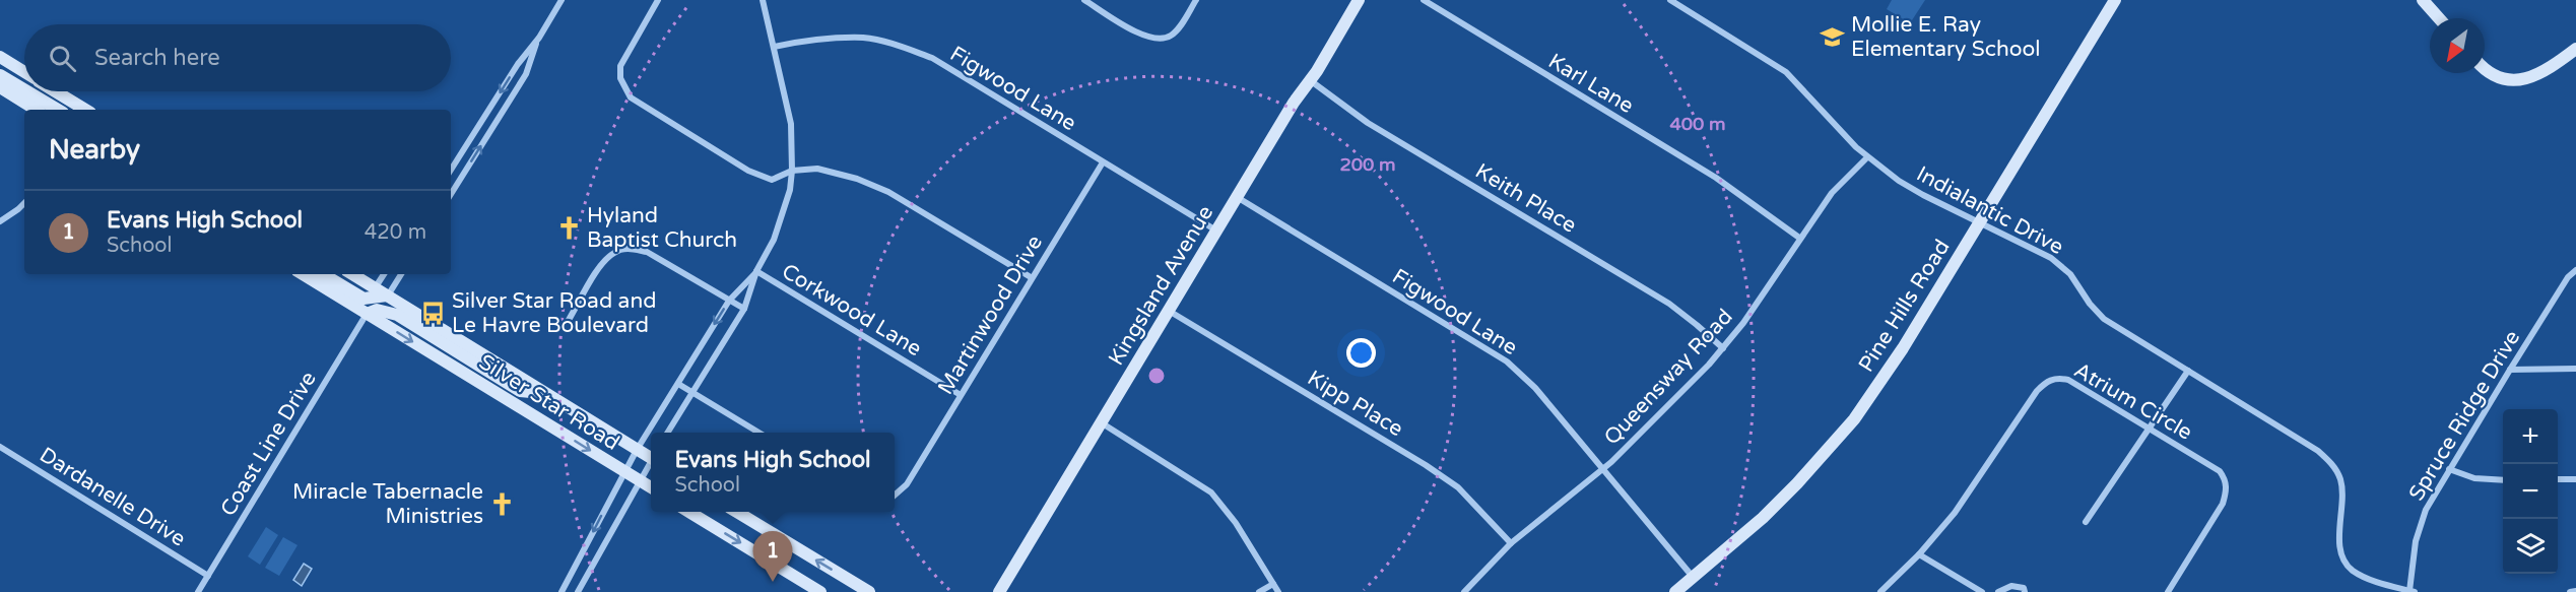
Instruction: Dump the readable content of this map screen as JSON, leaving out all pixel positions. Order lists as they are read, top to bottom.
{
  "streets": {
    "main road": ["Kingsland Avenue", "Pine Hills Road", "Silver Star Road"],
    "street": [
      "Karl Lane",
      "Figwood Lane",
      "Keith Place",
      "Indialantic Drive",
      "Corkwood Lane",
      "Martinwood Drive",
      "Queensway Road",
      "Atrium Circle",
      "Kipp Place",
      "Spruce Ridge Drive",
      "Coast Line Drive",
      "Dardanelle Drive"
    ]
  },
  "crossings": [
    ["Karl Lane", "Queensway Road"],
    ["Figwood Lane", "Kingsland Avenue"],
    ["Figwood Lane", "Pine Hills Road"],
    ["Figwood Lane", "Martinwood Drive"],
    ["Figwood Lane", "Queensway Road"],
    ["Keith Place", "Kingsland Avenue"],
    ["Keith Place", "Queensway Road"],
    ["Indialantic Drive", "Pine Hills Road"],
    ["Indialantic Drive", "Queensway Road"],
    ["Indialantic Drive", "Spruce Ridge Drive"],
    ["Kingsland Avenue", "Kipp Place"],
    ["Corkwood Lane", "Martinwood Drive"],
    ["Queensway Road", "Kipp Place"],
    ["Silver Star Road", "Coast Line Drive"],
    ["Coast Line Drive", "Dardanelle Drive"]
  ],
  "places": {
    "school or university": ["Mollie E. Ray Elementary School"],
    "church": ["Hyland Baptist Church", "Miracle Tabernacle Ministries"],
    "bus stop": ["Silver Star Road and Le Havre Boulevard"]
  },
  "north": "bottom left",
  "page": {
    "search": "Search here",
    "heading": "Nearby",
    "list": [
      {
        "mark": "1",
        "name": "Evans High School",
        "note": "School",
        "value": "420 m"
      }
    ],
    "map_buttons": ["+", "−"],
    "popup": ["Evans High School", "School"],
    "pins": "1"
  },
  "rings": ["400 m", "200 m"]
}
